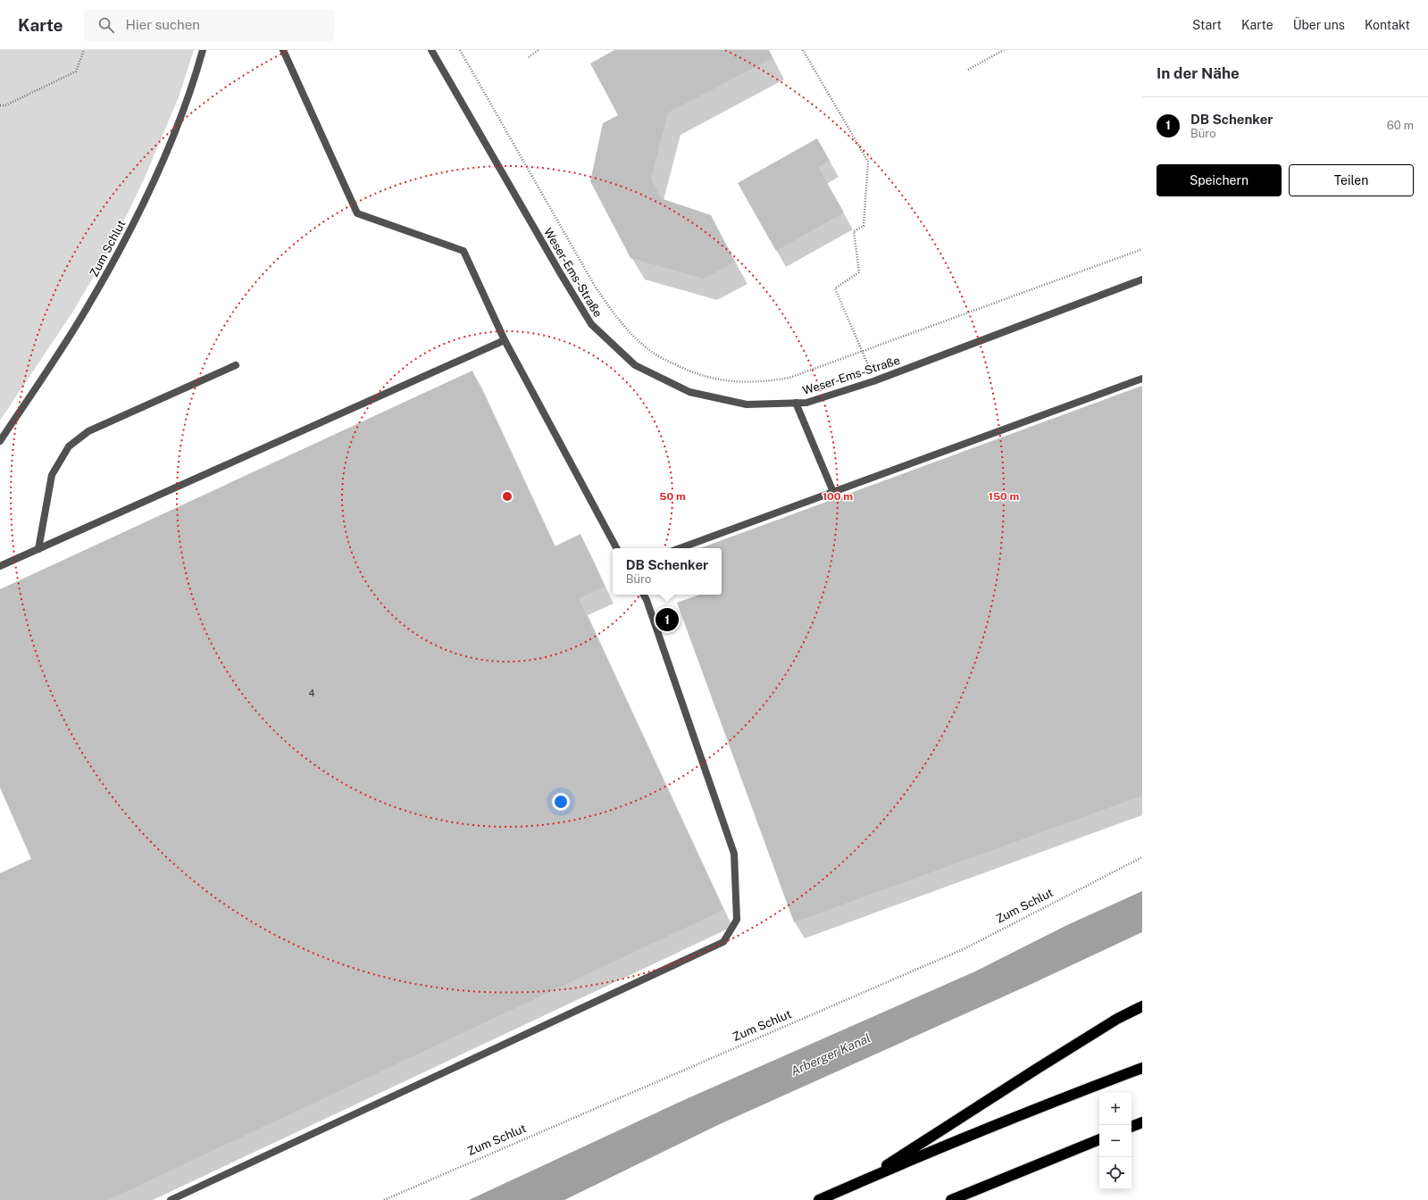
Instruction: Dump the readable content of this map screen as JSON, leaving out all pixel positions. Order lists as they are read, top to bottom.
{
  "streets": {
    "street": ["Zum Schlut", "Weser-Ems-Straße"]
  },
  "water": ["Arberger Kanal"],
  "house_numbers": ["4"],
  "page": {
    "header": "Karte",
    "search": "Hier suchen",
    "nav": [
      "Start",
      "Karte",
      "Über uns",
      "Kontakt"
    ],
    "heading": "In der Nähe",
    "list": [
      {
        "mark": "1",
        "name": "DB Schenker",
        "note": "Büro",
        "value": "60 m"
      }
    ],
    "buttons": ["Speichern", "Teilen"],
    "popup": ["DB Schenker", "Büro"],
    "pins": "1",
    "map_buttons": ["+", "−"]
  },
  "rings": ["50 m", "100 m", "150 m"]
}
